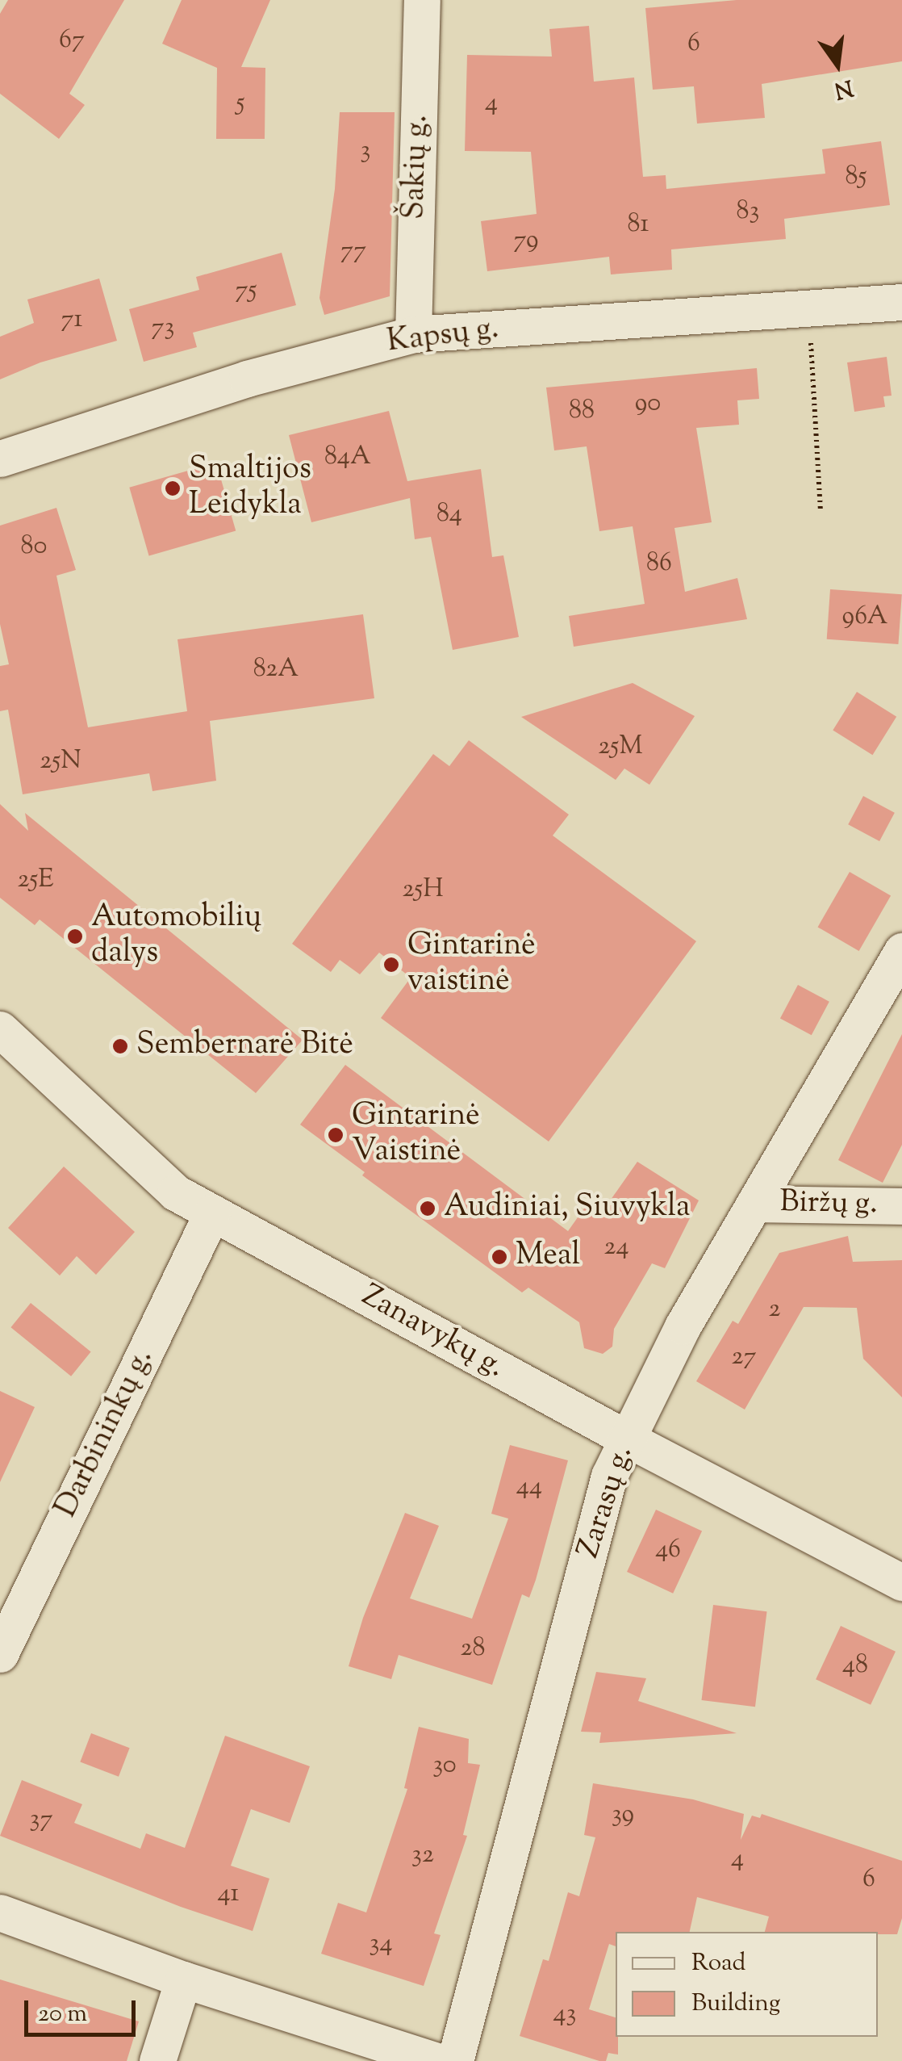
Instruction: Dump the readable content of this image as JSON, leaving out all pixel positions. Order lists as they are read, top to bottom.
{
  "streets": {
    "street": [
      "Šakių g.",
      "Kapsų g.",
      "Biržų g.",
      "Zanavykų g.",
      "Darbininkų g.",
      "Zarasų g."
    ]
  },
  "crossings": [
    ["Šakių g.", "Kapsų g."],
    ["Biržų g.", "Zarasų g."],
    ["Zanavykų g.", "Darbininkų g."],
    ["Zanavykų g.", "Zarasų g."]
  ],
  "places": [
    "Smaltijos Leidykla",
    "Automobilių dalys",
    "Gintarinė vaistinė",
    "Sembernarė Bitė",
    "Gintarinė Vaistinė",
    "Audiniai, Siuvykla",
    "Meal"
  ],
  "house_numbers": [
    "67",
    "6",
    "5",
    "4",
    "3",
    "85",
    "83",
    "81",
    "79",
    "77",
    "75",
    "71",
    "73",
    "90",
    "88",
    "84A",
    "84",
    "80",
    "86",
    "96A",
    "82A",
    "25M",
    "25N",
    "25E",
    "25H",
    "24",
    "2",
    "27",
    "44",
    "46",
    "28",
    "48",
    "30",
    "39",
    "37",
    "32",
    "4",
    "6",
    "41",
    "34",
    "43"
  ],
  "legend": ["Road", "Building"],
  "scale_bar": "20 m",
  "north": "bottom"
}
